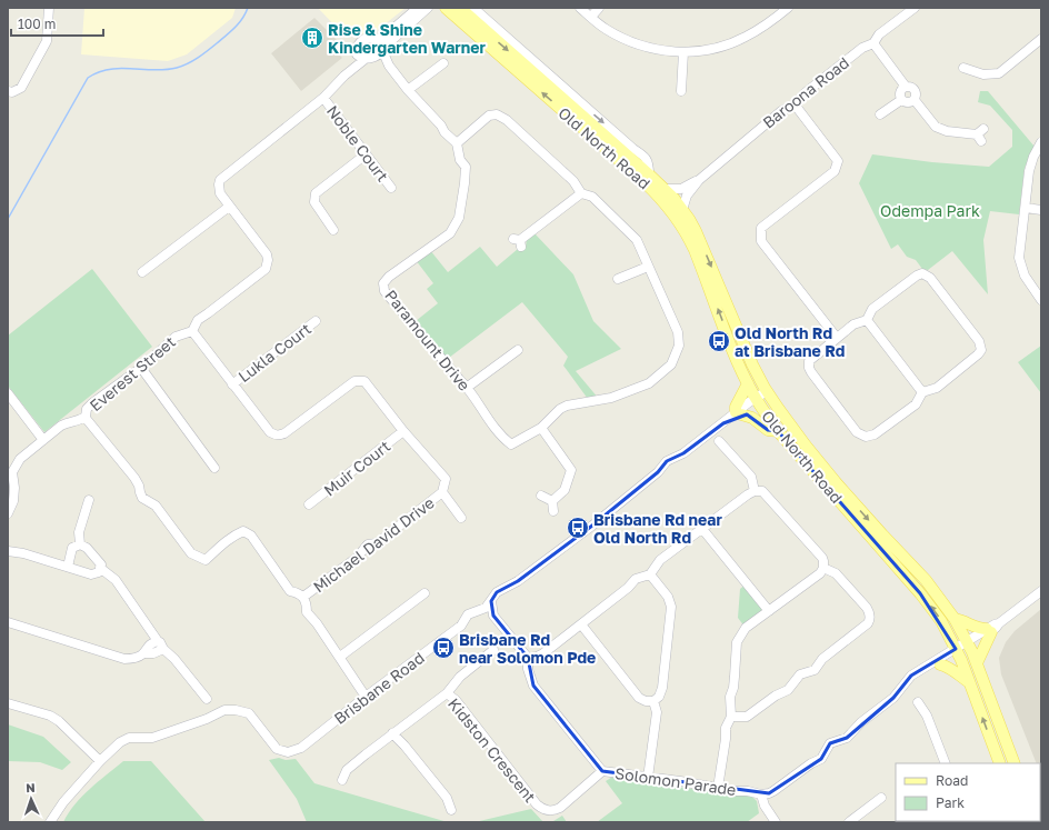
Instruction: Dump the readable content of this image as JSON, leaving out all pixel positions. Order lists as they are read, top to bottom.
{
  "streets": {
    "main road": ["Old North Road"],
    "street": [
      "Baroona Road",
      "Noble Court",
      "Paramount Drive",
      "Lukla Court",
      "Everest Street",
      "Muir Court",
      "Michael David Drive",
      "Brisbane Road",
      "Kidston Crescent",
      "Solomon Parade"
    ]
  },
  "crossings": [
    ["Baroona Road", "Old North Road"],
    ["Noble Court", "Everest Street"],
    ["Old North Road", "Brisbane Road"],
    ["Paramount Drive", "Everest Street"],
    ["Lukla Court", "Michael David Drive"],
    ["Everest Street", "Michael David Drive"],
    ["Muir Court", "Michael David Drive"],
    ["Kidston Crescent", "Solomon Parade"]
  ],
  "parks": ["Odempa Park"],
  "places": {
    "building": ["Rise & Shine Kindergarten Warner"],
    "bus stop": ["Old North Rd at Brisbane Rd", "Brisbane Rd near Old North Rd", "Brisbane Rd near Solomon Pde"]
  },
  "legend": ["Road", "Park"],
  "scale_bar": "100 m",
  "north": "top"
}
